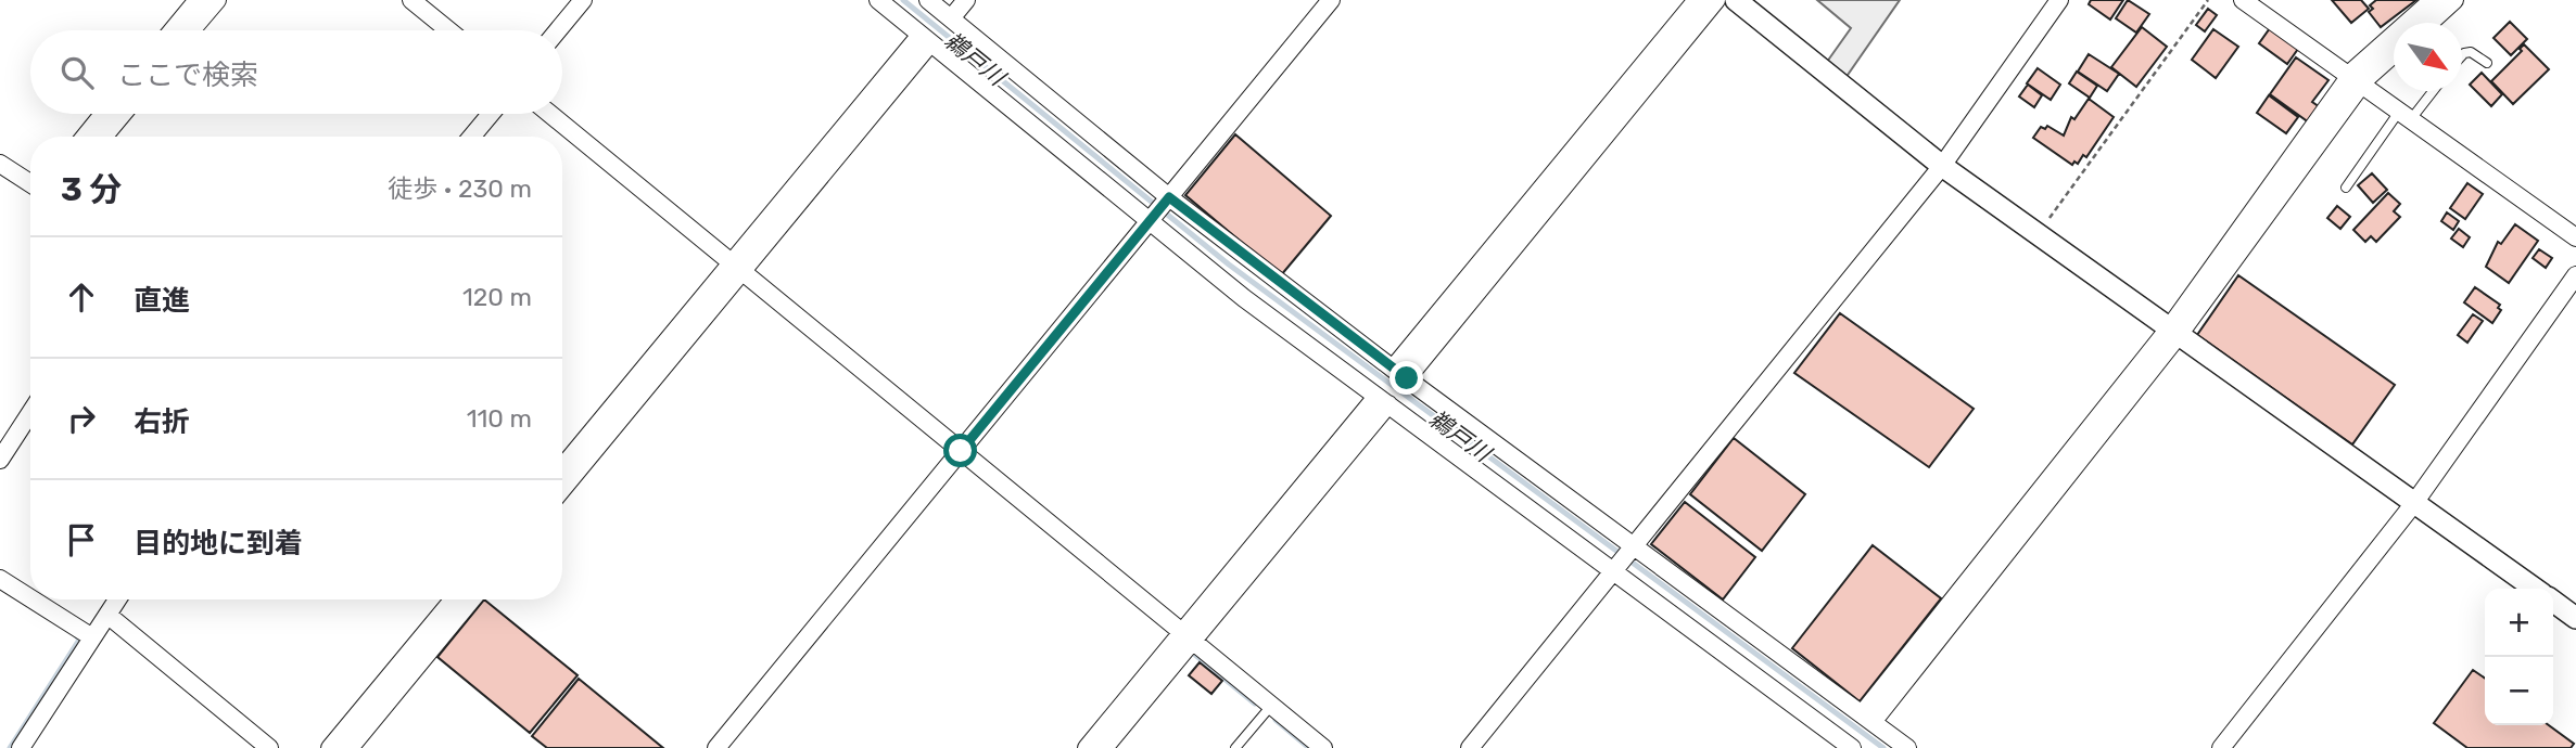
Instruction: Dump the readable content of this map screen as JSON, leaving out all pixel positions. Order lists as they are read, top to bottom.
{
  "water": ["鵜戸川"],
  "north": "bottom right",
  "page": {
    "search": "ここで検索",
    "heading": ["3 分", "徒歩 · 230 m"],
    "list": [
      ["直進", "120 m"],
      ["右折", "110 m"],
      "目的地に到着"
    ],
    "map_buttons": ["+", "−"]
  }
}
